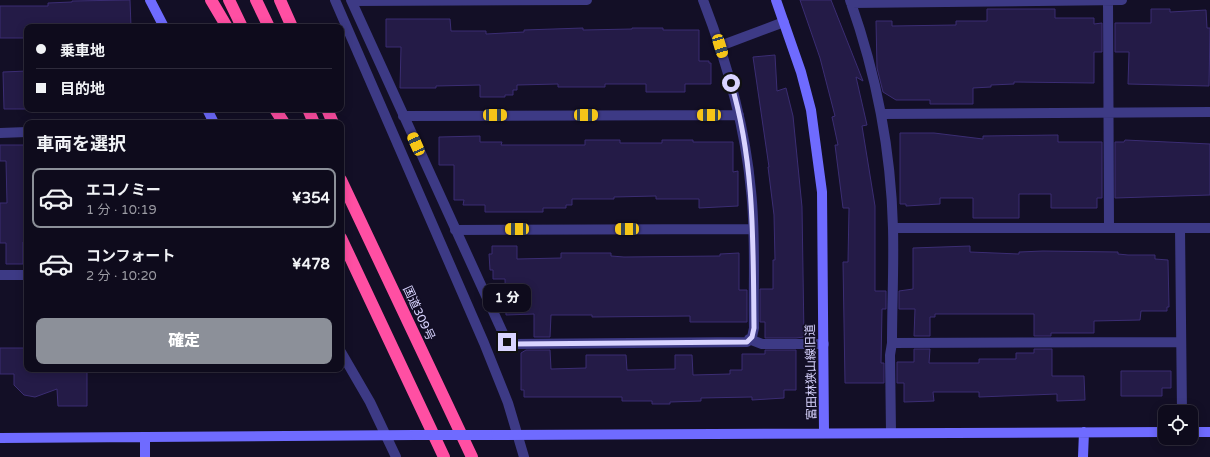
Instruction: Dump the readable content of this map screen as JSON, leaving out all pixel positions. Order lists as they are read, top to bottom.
{
  "streets": {
    "highway": ["国道309号"],
    "street": ["富田林狭山線旧道"]
  },
  "page": {
    "banner": ["乗車地", "目的地"],
    "heading": "車両を選択",
    "list": [
      {
        "name": "エコノミー",
        "note": "1 分 · 10:19",
        "value": "¥354"
      },
      {
        "name": "コンフォート",
        "note": "2 分 · 10:20",
        "value": "¥478"
      }
    ],
    "bubble": "1 分",
    "buttons": "確定"
  }
}
